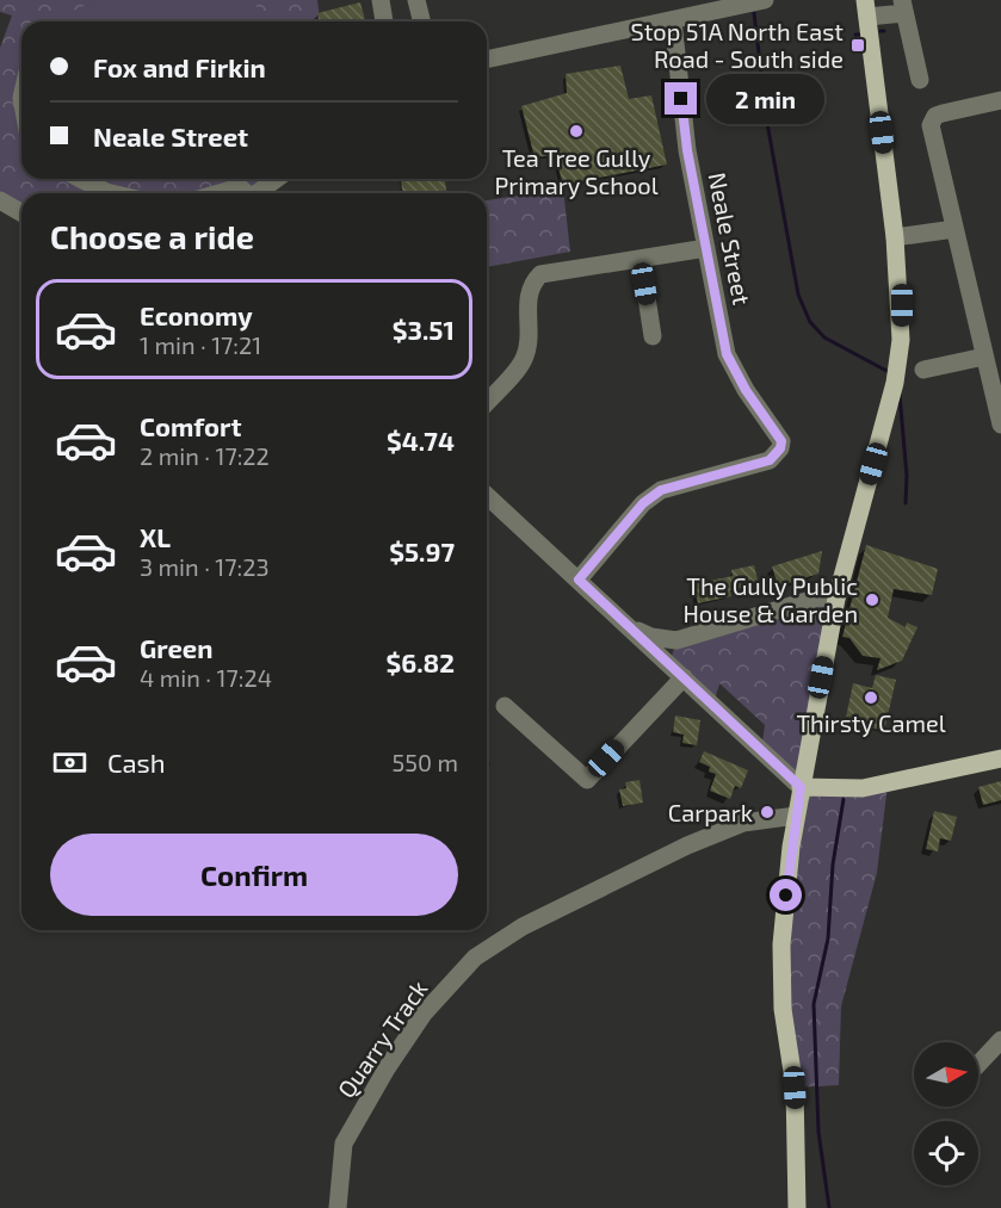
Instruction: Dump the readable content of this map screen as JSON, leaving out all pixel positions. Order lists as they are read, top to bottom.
{
  "streets": {
    "street": ["Neale Street", "Quarry Track"]
  },
  "places": {
    "transit": ["Stop 51A North East Road - South side"],
    "other": [
      "Tea Tree Gully Primary School",
      "The Gully Public House & Garden",
      "Thirsty Camel",
      "Carpark"
    ]
  },
  "north": "right",
  "page": {
    "banner": ["Fox and Firkin", "Neale Street"],
    "bubble": "2 min",
    "heading": "Choose a ride",
    "list": [
      {
        "name": "Economy",
        "note": "1 min · 17:21",
        "value": "$3.51"
      },
      {
        "name": "Comfort",
        "note": "2 min · 17:22",
        "value": "$4.74"
      },
      {
        "name": "XL",
        "note": "3 min · 17:23",
        "value": "$5.97"
      },
      {
        "name": "Green",
        "note": "4 min · 17:24",
        "value": "$6.82"
      }
    ],
    "pay": ["Cash", "550 m"],
    "buttons": "Confirm"
  }
}
